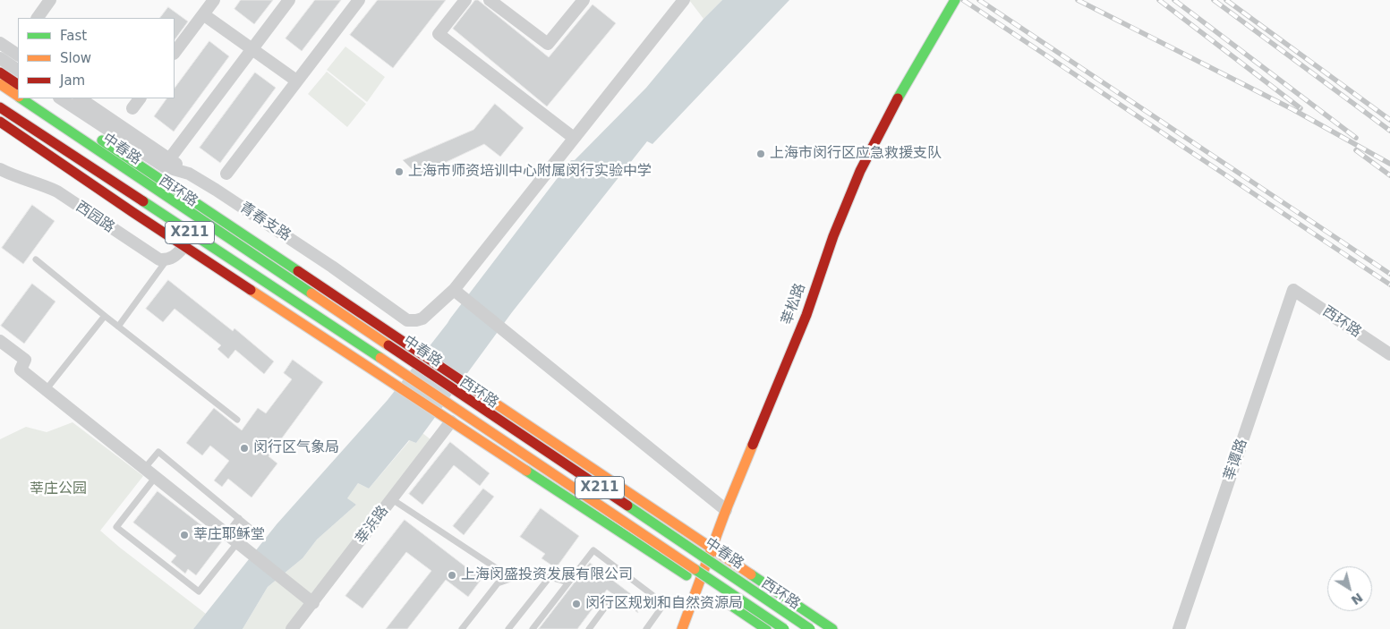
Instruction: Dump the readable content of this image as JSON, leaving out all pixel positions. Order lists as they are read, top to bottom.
{
  "streets": {
    "main road": [
      "中春路",
      "西环路",
      "X211",
      "莘松路"
    ],
    "street": [
      "西园路",
      "青春支路",
      "莘谭路",
      "莘浜路"
    ]
  },
  "crossings": [
    ["西环路", "莘松路"],
    ["西环路", "莘谭路"]
  ],
  "parks": ["莘庄公园"],
  "places": [
    "上海市闵行区应急救援支队",
    "上海市师资培训中心附属闵行实验中学",
    "闵行区气象局",
    "莘庄耶稣堂",
    "上海闵盛投资发展有限公司",
    "闵行区规划和自然资源局"
  ],
  "legend": ["Fast", "Slow", "Jam"],
  "north": "bottom right"
}
